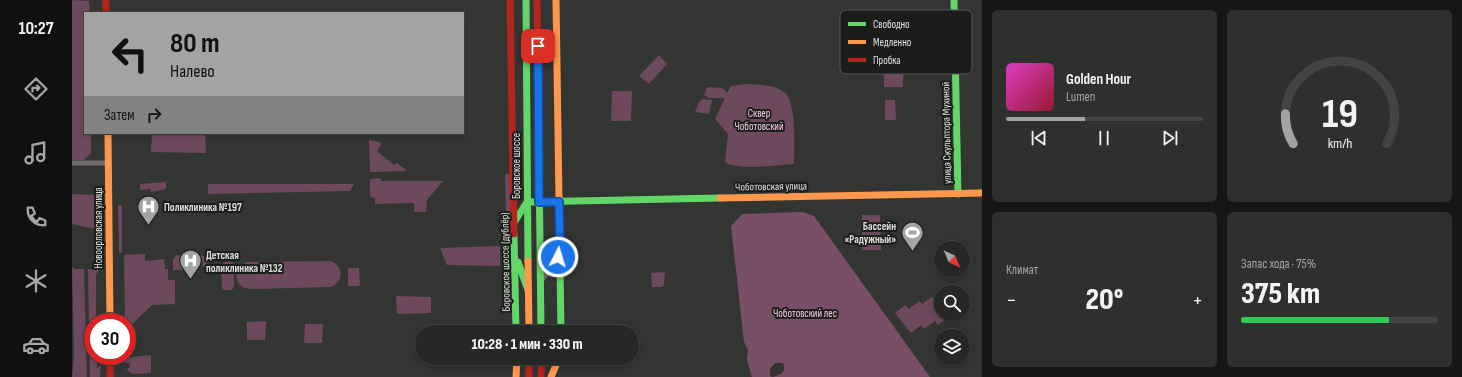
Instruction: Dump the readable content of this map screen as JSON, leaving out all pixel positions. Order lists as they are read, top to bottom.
{
  "streets": {
    "main road": [
      "улица Скульптора Мухиной",
      "Боровское шоссе",
      "Чоботовская улица",
      "Новоорловская улица",
      "Боровское шоссе (дублёр)"
    ]
  },
  "crossings": [
    ["улица Скульптора Мухиной", "Чоботовская улица"],
    ["Боровское шоссе", "Чоботовская улица"]
  ],
  "parks": ["Сквер Чоботовский", "Чоботовский лес"],
  "places": {
    "hospital": ["Поликлиника №197", "Детская поликлиника №132"],
    "sports": ["Бассейн «Радужный»"]
  },
  "legend": ["Свободно", "Медленно", "Пробка"],
  "north": "bottom right",
  "page": {
    "tabs": "10:27",
    "turn": ["80 m", "Налево"],
    "song": ["Golden Hour", "Lumen"],
    "then": "Затем",
    "tile": [
      "Климат",
      ["Запас хода · 75%", "375 km"]
    ],
    "heat": ["−", "20°", "+"],
    "limit": "30",
    "trip": "10:28 · 1 мин · 330 m",
    "gauge": ["19", "km/h"]
  }
}
